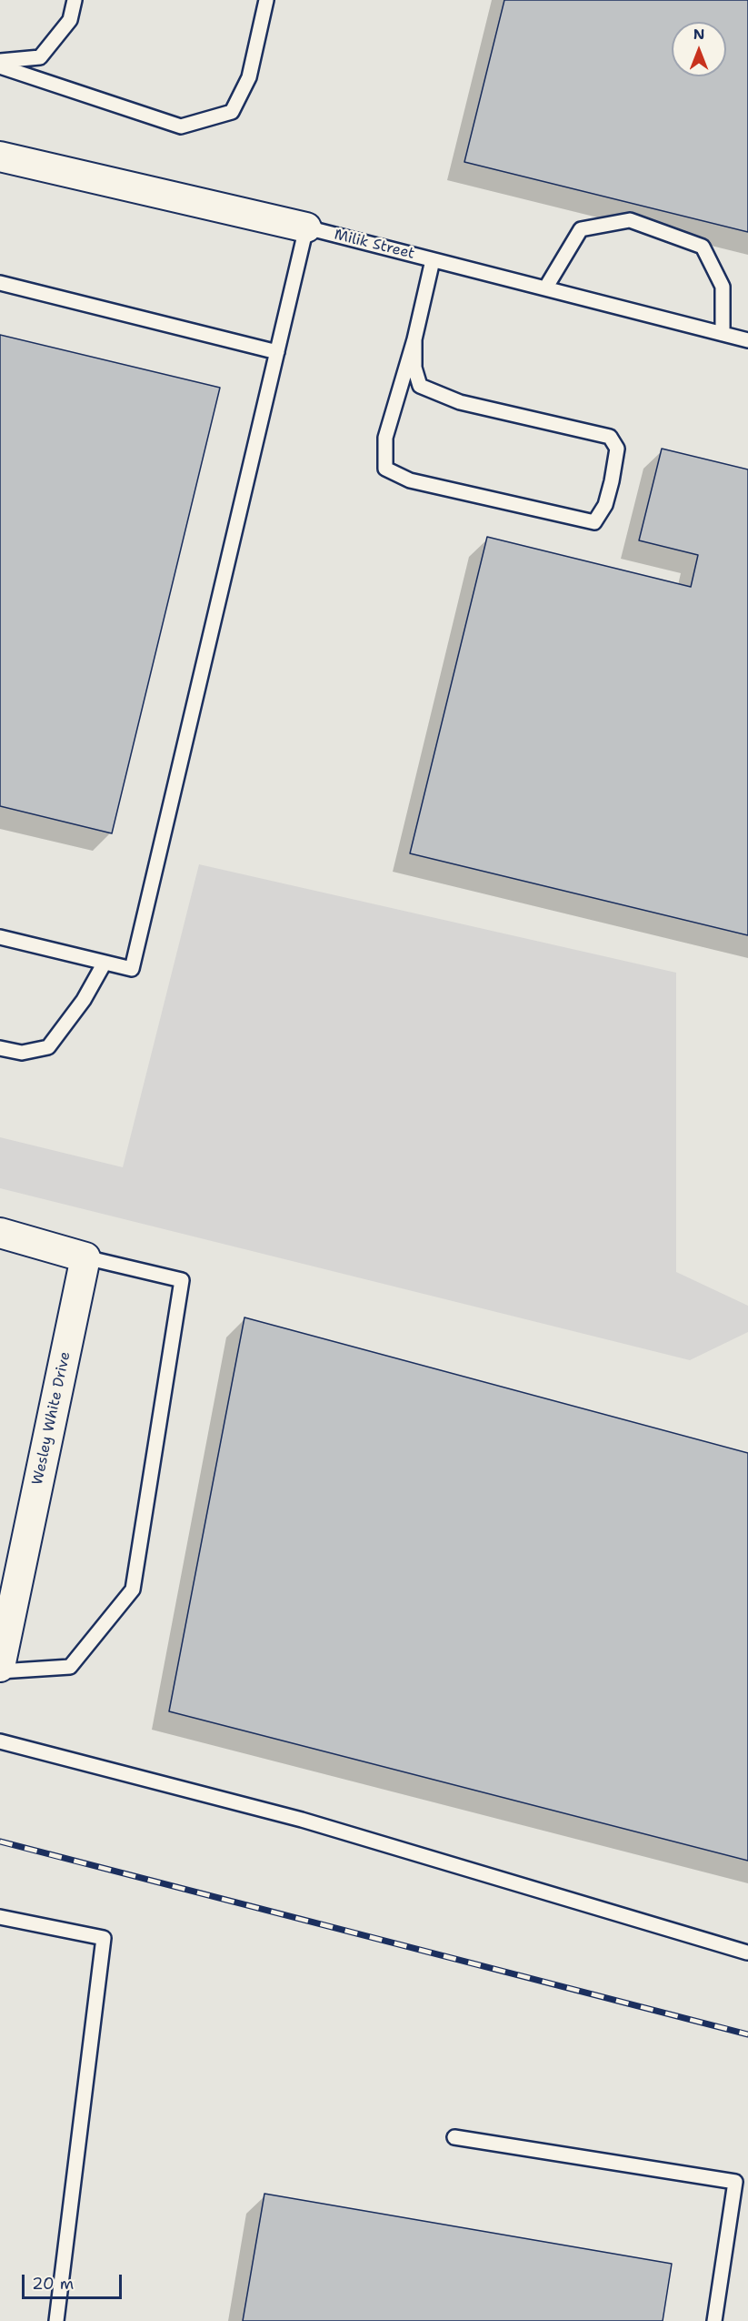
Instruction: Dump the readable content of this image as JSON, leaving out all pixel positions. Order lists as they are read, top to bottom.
{
  "streets": {
    "street": ["Milik Street", "Wesley White Drive"]
  },
  "scale_bar": "20 m",
  "north": "top"
}
